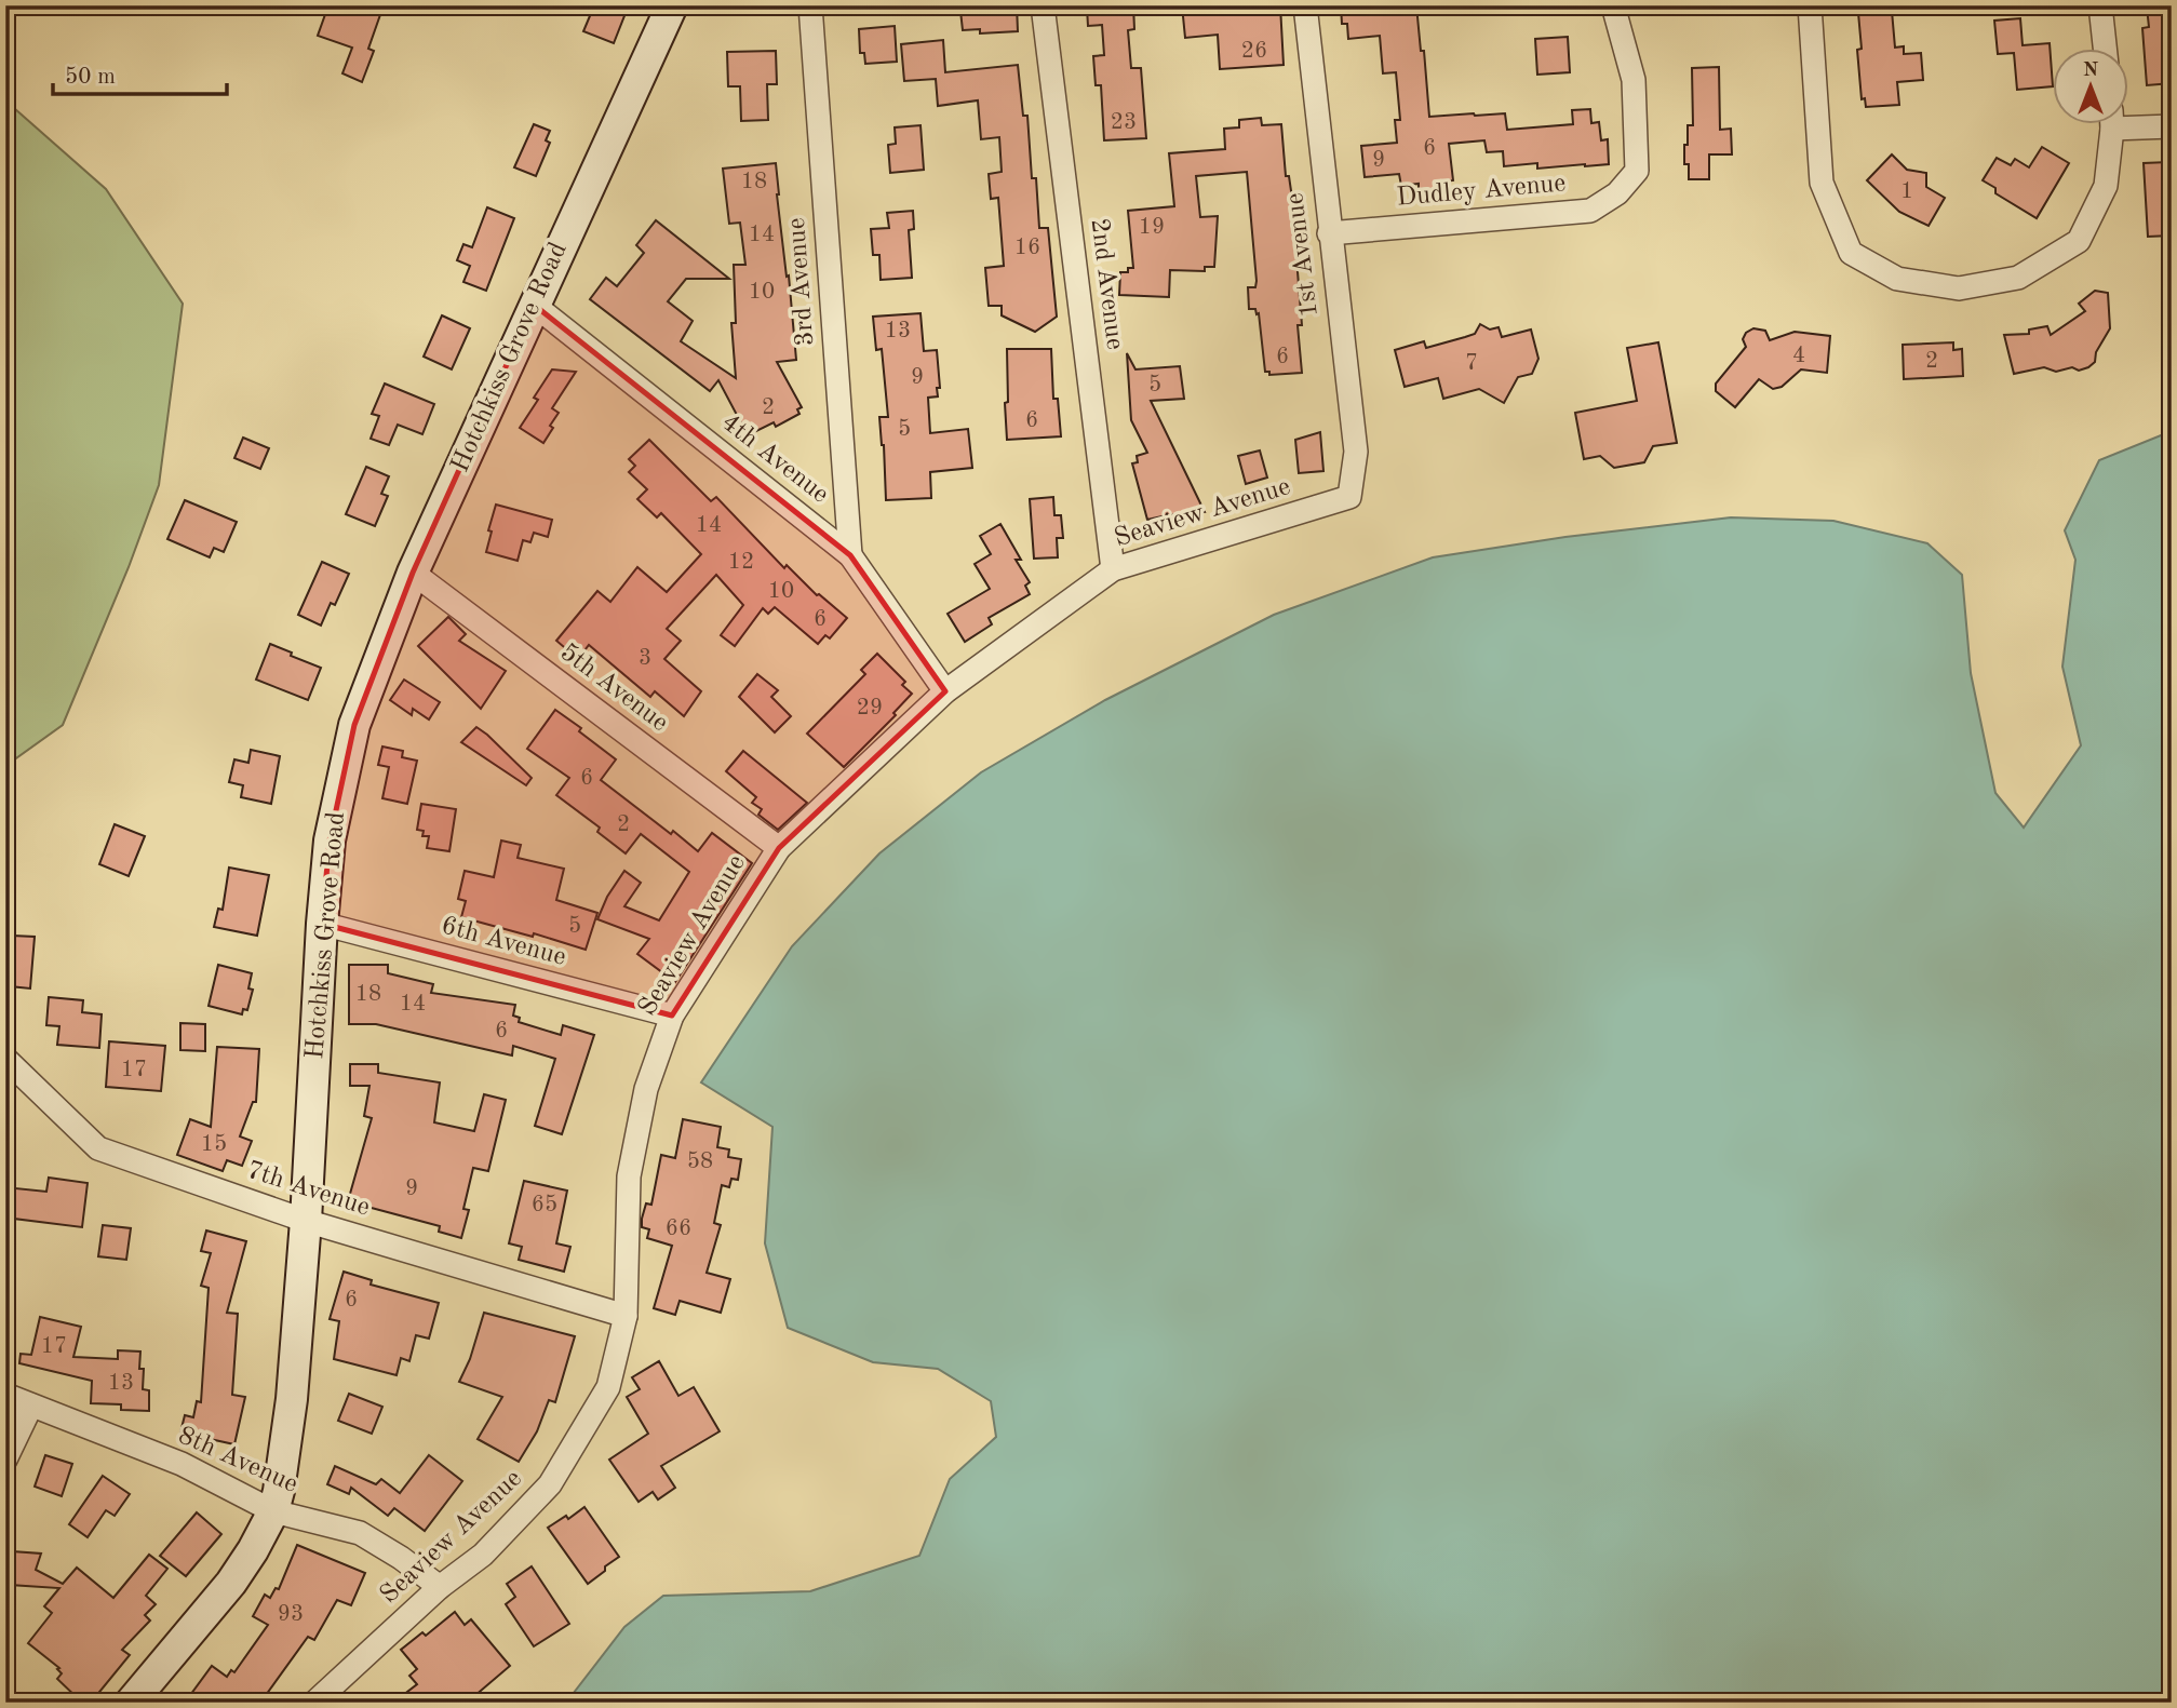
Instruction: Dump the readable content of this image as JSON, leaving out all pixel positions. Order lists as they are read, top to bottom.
{
  "streets": {
    "main road": ["Hotchkiss Grove Road"],
    "street": [
      "Dudley Avenue",
      "1st Avenue",
      "3rd Avenue",
      "2nd Avenue",
      "4th Avenue",
      "Seaview Avenue",
      "5th Avenue",
      "6th Avenue",
      "7th Avenue",
      "8th Avenue"
    ]
  },
  "crossings": [
    ["Dudley Avenue", "1st Avenue"],
    ["1st Avenue", "Seaview Avenue"],
    ["3rd Avenue", "4th Avenue"],
    ["2nd Avenue", "Seaview Avenue"],
    ["Hotchkiss Grove Road", "4th Avenue"],
    ["Hotchkiss Grove Road", "5th Avenue"],
    ["Hotchkiss Grove Road", "6th Avenue"],
    ["Hotchkiss Grove Road", "7th Avenue"],
    ["Hotchkiss Grove Road", "8th Avenue"],
    ["4th Avenue", "Seaview Avenue"],
    ["Seaview Avenue", "5th Avenue"],
    ["Seaview Avenue", "6th Avenue"],
    ["Seaview Avenue", "7th Avenue"],
    ["Seaview Avenue", "8th Avenue"]
  ],
  "house_numbers": [
    "26",
    "23",
    "6",
    "9",
    "18",
    "1",
    "19",
    "14",
    "16",
    "10",
    "13",
    "4",
    "6",
    "2",
    "7",
    "9",
    "5",
    "2",
    "6",
    "5",
    "14",
    "12",
    "10",
    "6",
    "3",
    "29",
    "6",
    "2",
    "5",
    "18",
    "14",
    "6",
    "17",
    "15",
    "58",
    "9",
    "65",
    "66",
    "6",
    "17",
    "13",
    "93"
  ],
  "scale_bar": "50 m",
  "north": "top"
}
